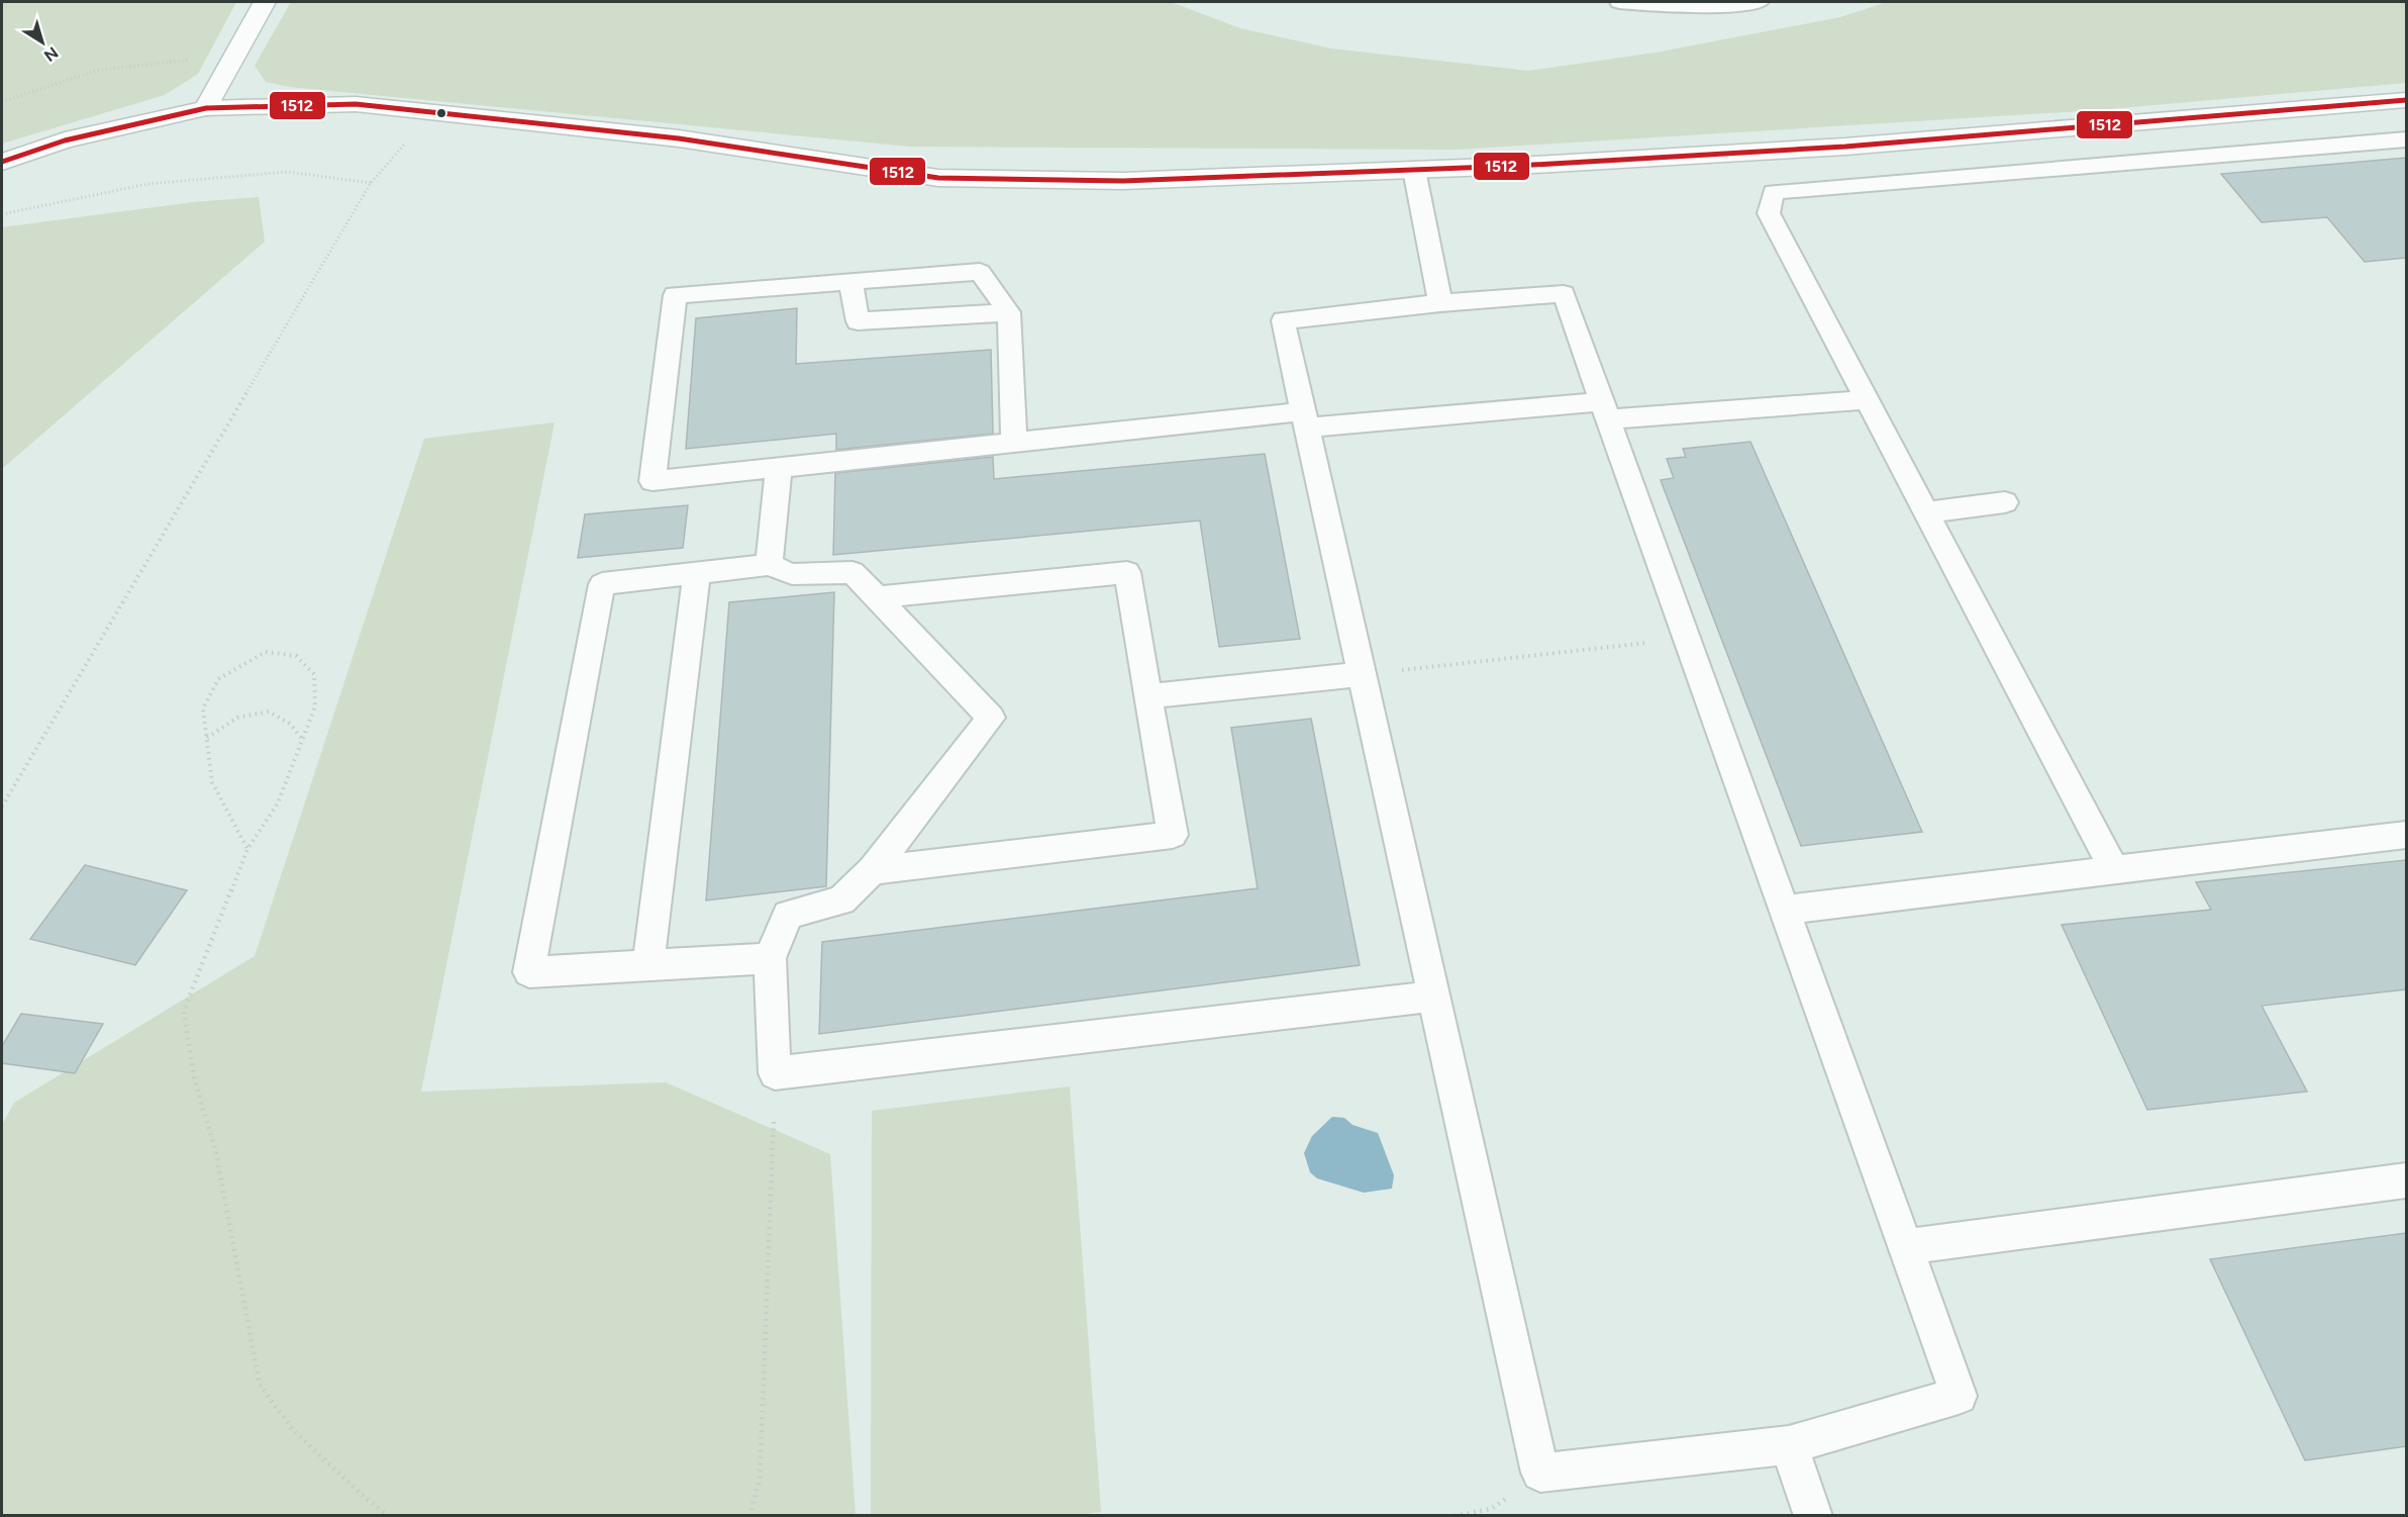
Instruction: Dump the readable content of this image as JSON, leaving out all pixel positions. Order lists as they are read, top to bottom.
{
  "lines": ["transit line 1512"],
  "north": "bottom right"
}
